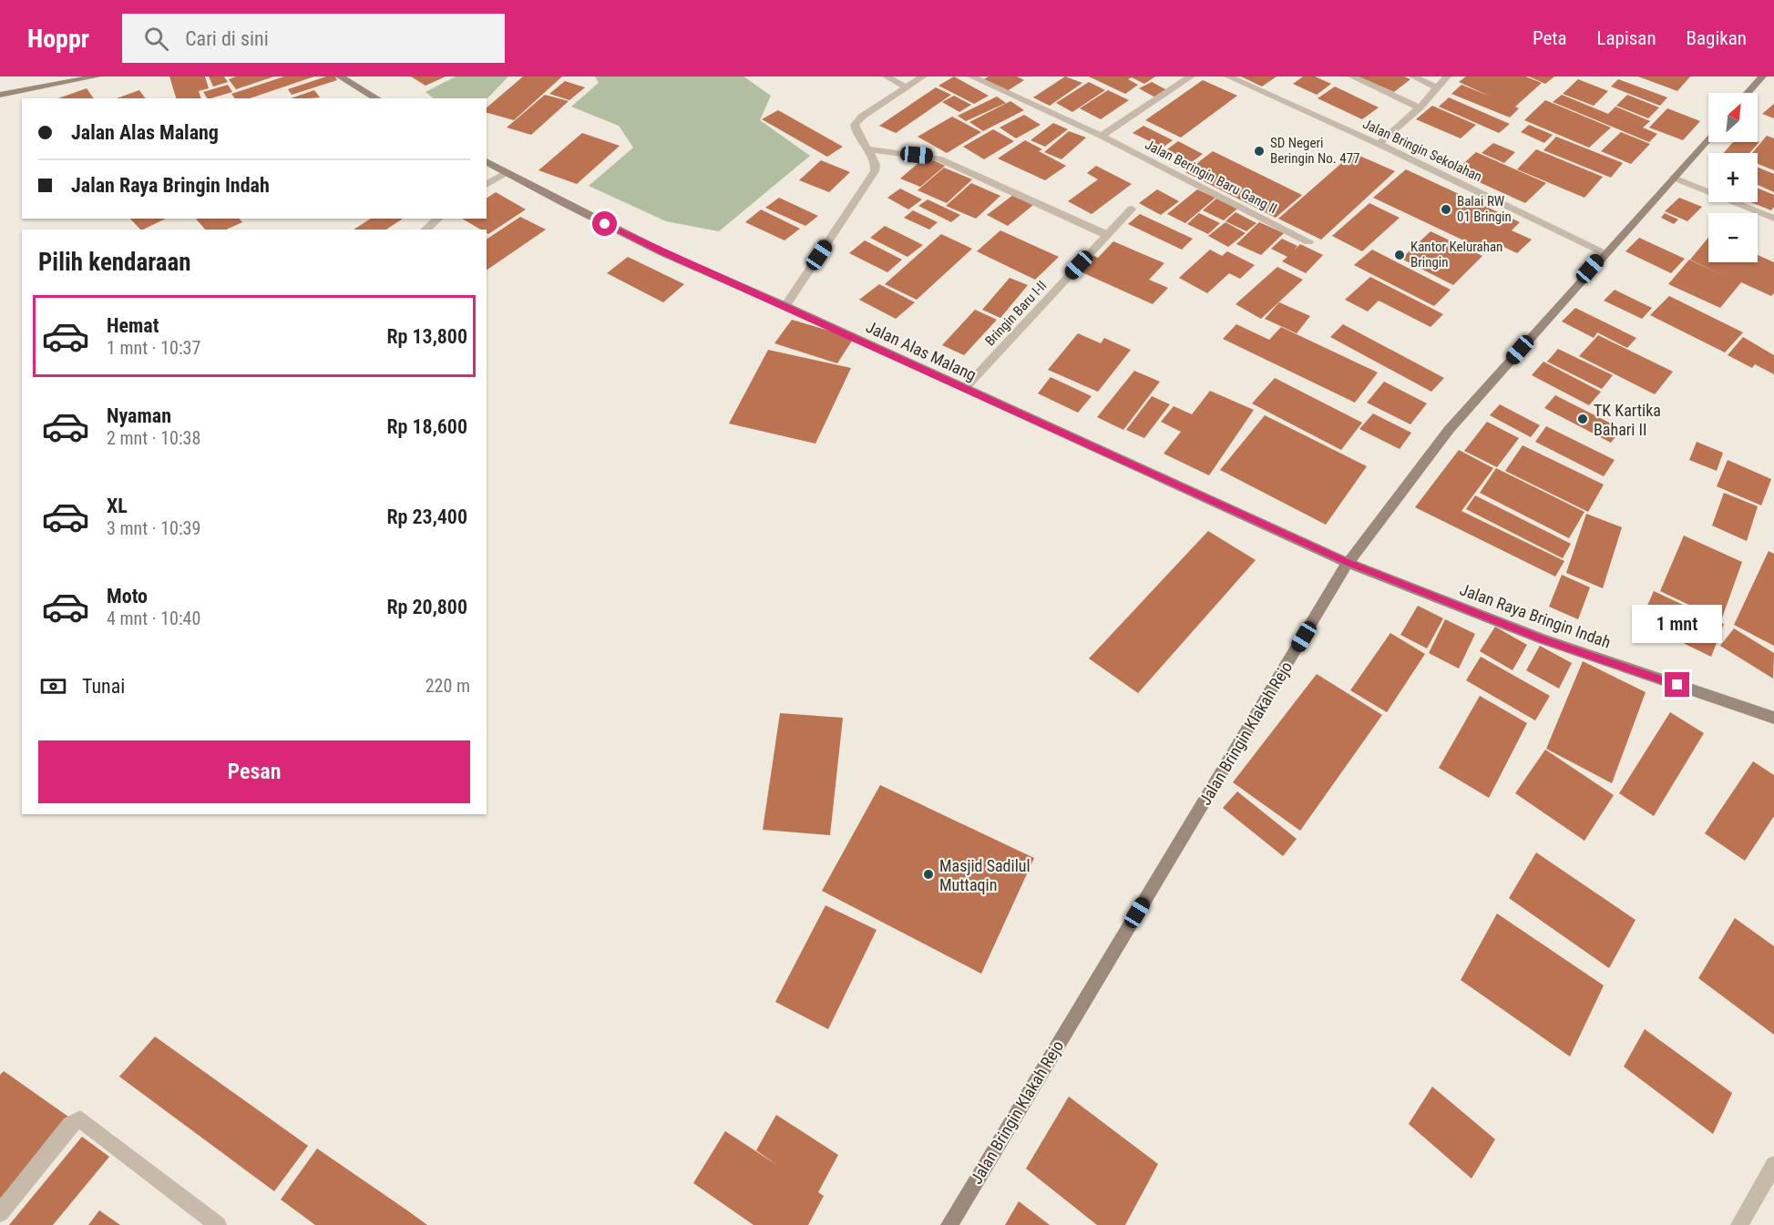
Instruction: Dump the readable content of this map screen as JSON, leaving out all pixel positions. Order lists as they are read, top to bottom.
{
  "streets": {
    "main road": ["Jalan Alas Malang", "Jalan Raya Bringin Indah", "Jalan Bringin Klakah Rejo"],
    "street": ["Jalan Bringin Sekolahan", "Jalan Beringin Baru Gang II", "Bringin Baru I-II"]
  },
  "crossings": [
    ["Jalan Bringin Sekolahan", "Jalan Bringin Klakah Rejo"],
    ["Bringin Baru I-II", "Jalan Alas Malang"],
    ["Jalan Alas Malang", "Jalan Raya Bringin Indah"],
    ["Jalan Alas Malang", "Jalan Bringin Klakah Rejo"],
    ["Jalan Raya Bringin Indah", "Jalan Bringin Klakah Rejo"]
  ],
  "places": [
    "SD Negeri Beringin No. 477",
    "Balai RW 01 Bringin",
    "Kantor Kelurahan Bringin",
    "TK Kartika Bahari II",
    "Masjid Sadilul Muttaqin"
  ],
  "north": "top right",
  "page": {
    "header": "Hoppr",
    "search": "Cari di sini",
    "nav": ["Peta", "Lapisan", "Bagikan"],
    "map_buttons": ["+", "−"],
    "banner": ["Jalan Alas Malang", "Jalan Raya Bringin Indah"],
    "heading": "Pilih kendaraan",
    "list": [
      {
        "name": "Hemat",
        "note": "1 mnt · 10:37",
        "value": "Rp 13,800"
      },
      {
        "name": "Nyaman",
        "note": "2 mnt · 10:38",
        "value": "Rp 18,600"
      },
      {
        "name": "XL",
        "note": "3 mnt · 10:39",
        "value": "Rp 23,400"
      },
      {
        "name": "Moto",
        "note": "4 mnt · 10:40",
        "value": "Rp 20,800"
      }
    ],
    "bubble": "1 mnt",
    "pay": ["Tunai", "220 m"],
    "buttons": "Pesan"
  }
}
